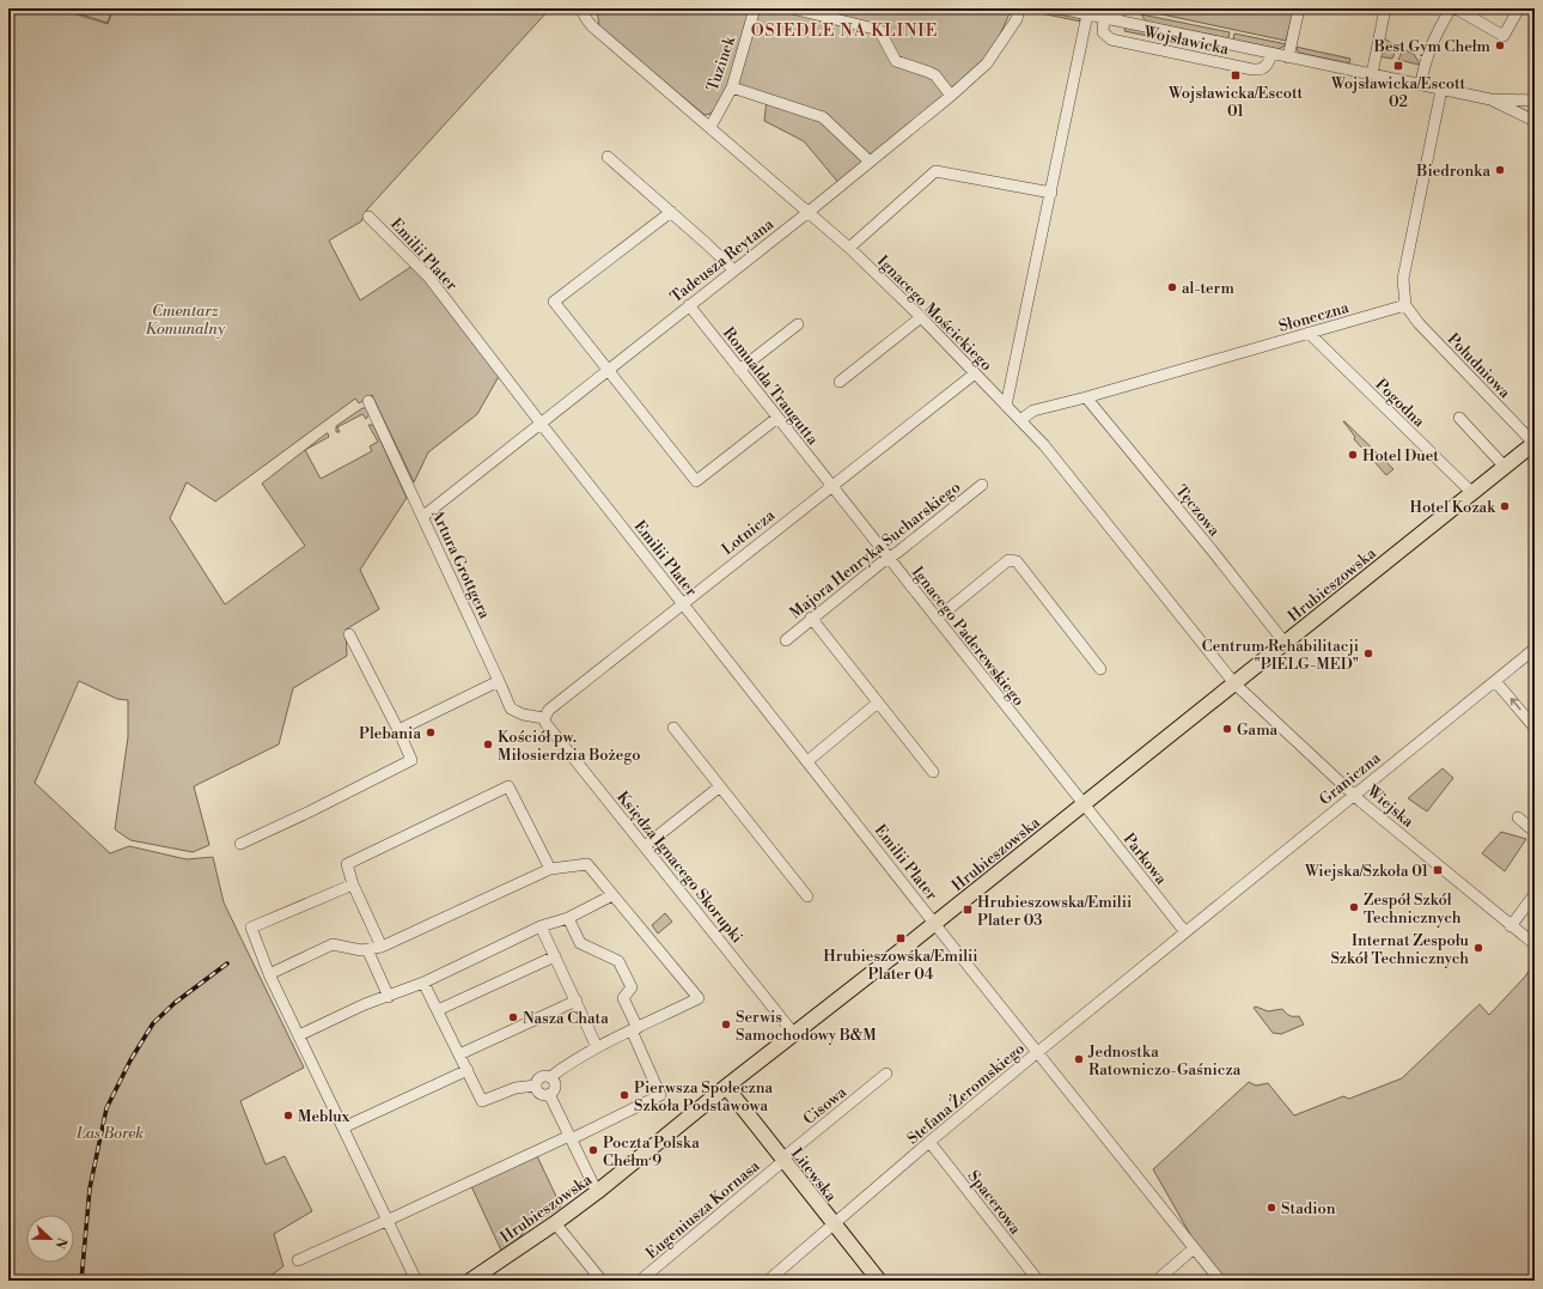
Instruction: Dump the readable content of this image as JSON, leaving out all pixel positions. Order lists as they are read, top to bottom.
{
  "streets": {
    "main road": ["Hrubieszowska", "Litewska"],
    "street": [
      "Wojsławicka",
      "Tuzinek",
      "Emilii Plater",
      "Tadeusza Reytana",
      "Ignacego Mościckiego",
      "Słoneczna",
      "Południowa",
      "Romualda Traugutta",
      "Pogodna",
      "Tęczowa",
      "Lotnicza",
      "Majora Henryka Sucharskiego",
      "Artura Grottgera",
      "Ignacego Paderewskiego",
      "Graniczna",
      "Wiejska",
      "Parkowa",
      "Księdza Ignacego Skorupki",
      "Stefana Żeromskiego",
      "Cisowa",
      "Spacerowa",
      "Eugeniusza Kornasa"
    ]
  },
  "crossings": [
    ["Tuzinek", "Ignacego Mościckiego"],
    ["Emilii Plater", "Tadeusza Reytana"],
    ["Emilii Plater", "Lotnicza"],
    ["Emilii Plater", "Hrubieszowska"],
    ["Emilii Plater", "Stefana Żeromskiego"],
    ["Tadeusza Reytana", "Ignacego Mościckiego"],
    ["Tadeusza Reytana", "Romualda Traugutta"],
    ["Tadeusza Reytana", "Artura Grottgera"],
    ["Ignacego Mościckiego", "Słoneczna"],
    ["Ignacego Mościckiego", "Lotnicza"],
    ["Ignacego Mościckiego", "Hrubieszowska"],
    ["Ignacego Mościckiego", "Wiejska"],
    ["Słoneczna", "Południowa"],
    ["Słoneczna", "Pogodna"],
    ["Słoneczna", "Tęczowa"],
    ["Południowa", "Hrubieszowska"],
    ["Romualda Traugutta", "Lotnicza"],
    ["Romualda Traugutta", "Ignacego Paderewskiego"],
    ["Pogodna", "Hrubieszowska"],
    ["Tęczowa", "Hrubieszowska"],
    ["Lotnicza", "Artura Grottgera"],
    ["Lotnicza", "Ignacego Paderewskiego"],
    ["Lotnicza", "Księdza Ignacego Skorupki"],
    ["Majora Henryka Sucharskiego", "Ignacego Paderewskiego"],
    ["Artura Grottgera", "Księdza Ignacego Skorupki"],
    ["Hrubieszowska", "Ignacego Paderewskiego"],
    ["Hrubieszowska", "Wiejska"],
    ["Hrubieszowska", "Parkowa"],
    ["Hrubieszowska", "Księdza Ignacego Skorupki"],
    ["Hrubieszowska", "Litewska"],
    ["Ignacego Paderewskiego", "Parkowa"],
    ["Graniczna", "Wiejska"],
    ["Graniczna", "Parkowa"],
    ["Graniczna", "Stefana Żeromskiego"],
    ["Parkowa", "Stefana Żeromskiego"],
    ["Stefana Żeromskiego", "Litewska"],
    ["Stefana Żeromskiego", "Spacerowa"],
    ["Cisowa", "Litewska"],
    ["Cisowa", "Eugeniusza Kornasa"],
    ["Litewska", "Eugeniusza Kornasa"]
  ],
  "districts": ["OSIEDLE NA KLINIE"],
  "parks": ["Cmentarz Komunalny", "Las Borek"],
  "places": {
    "other": [
      "Best Gym Chełm",
      "Biedronka",
      "al-term",
      "Hotel Duet",
      "Hotel Kozak",
      "Centrum Rehabilitacji \"PIELG-MED\"",
      "Gama",
      "Plebania",
      "Kościół pw. Miłosierdzia Bożego",
      "Zespół Szkół Technicznych",
      "Internat Zespołu Szkół Technicznych",
      "Nasza Chata",
      "Serwis Samochodowy B&M",
      "Jednostka Ratowniczo-Gaśnicza",
      "Pierwsza Społeczna Szkoła Podstawowa",
      "Meblux",
      "Poczta Polska Chełm 9",
      "Stadion"
    ],
    "transit": [
      "Wojsławicka/Escott 02",
      "Wojsławicka/Escott 01",
      "Wiejska/Szkoła 01",
      "Hrubieszowska/Emilii Plater 03",
      "Hrubieszowska/Emilii Plater 04"
    ]
  },
  "north": "right"
}
